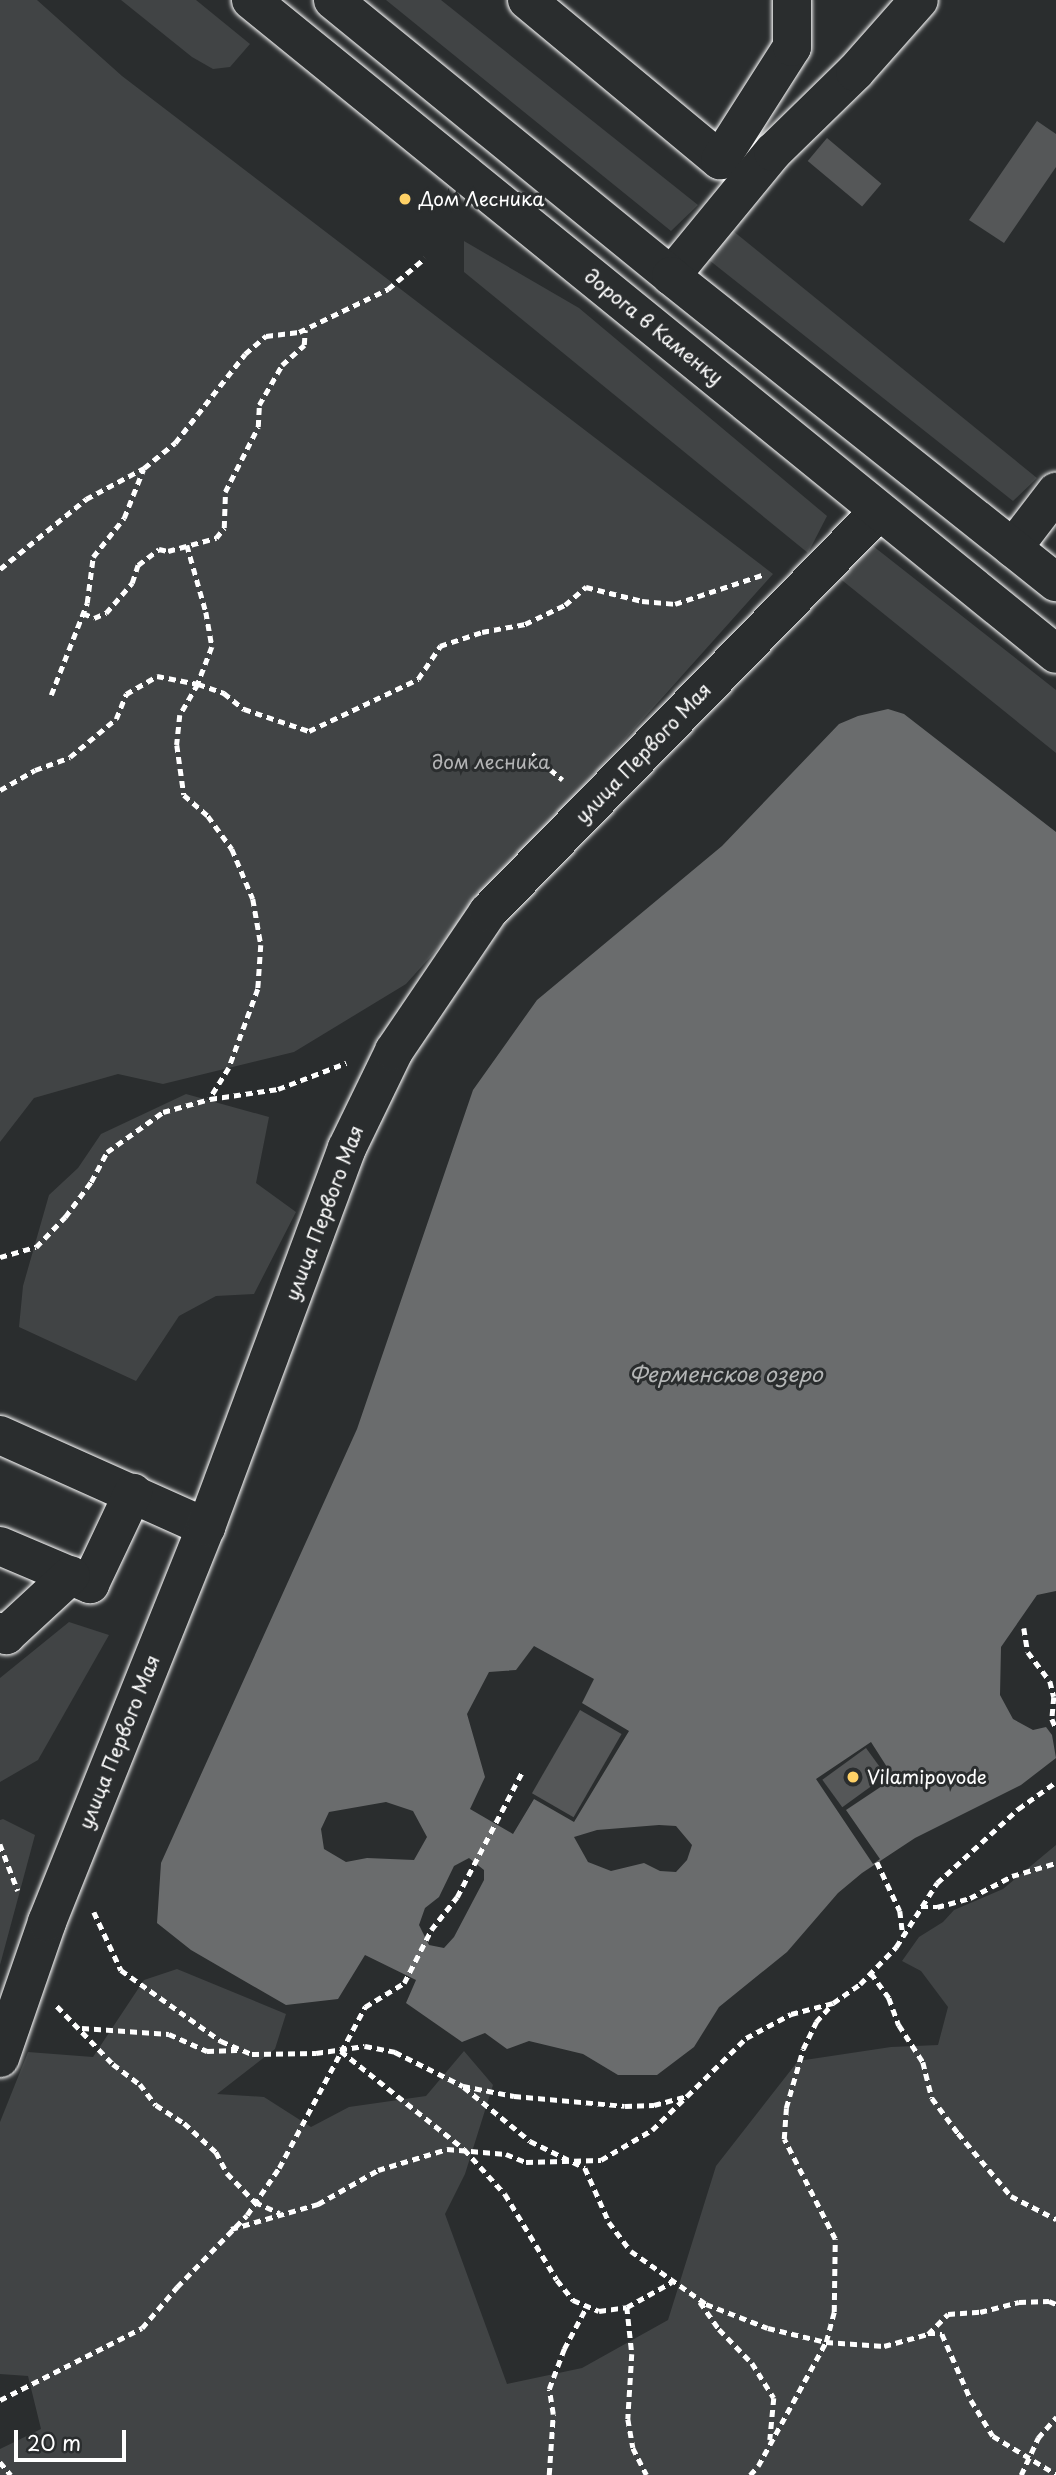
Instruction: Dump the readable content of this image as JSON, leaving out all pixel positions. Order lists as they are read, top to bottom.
{
  "streets": {
    "main road": ["дорога в Каменку", "улица Первого Мая"]
  },
  "crossings": [
    ["дорога в Каменку", "улица Первого Мая"]
  ],
  "water": ["Ферменское озеро"],
  "parks": ["дом лесника"],
  "places": ["Дом Лесника", "Vilamipovode"],
  "scale_bar": "20 m"
}
